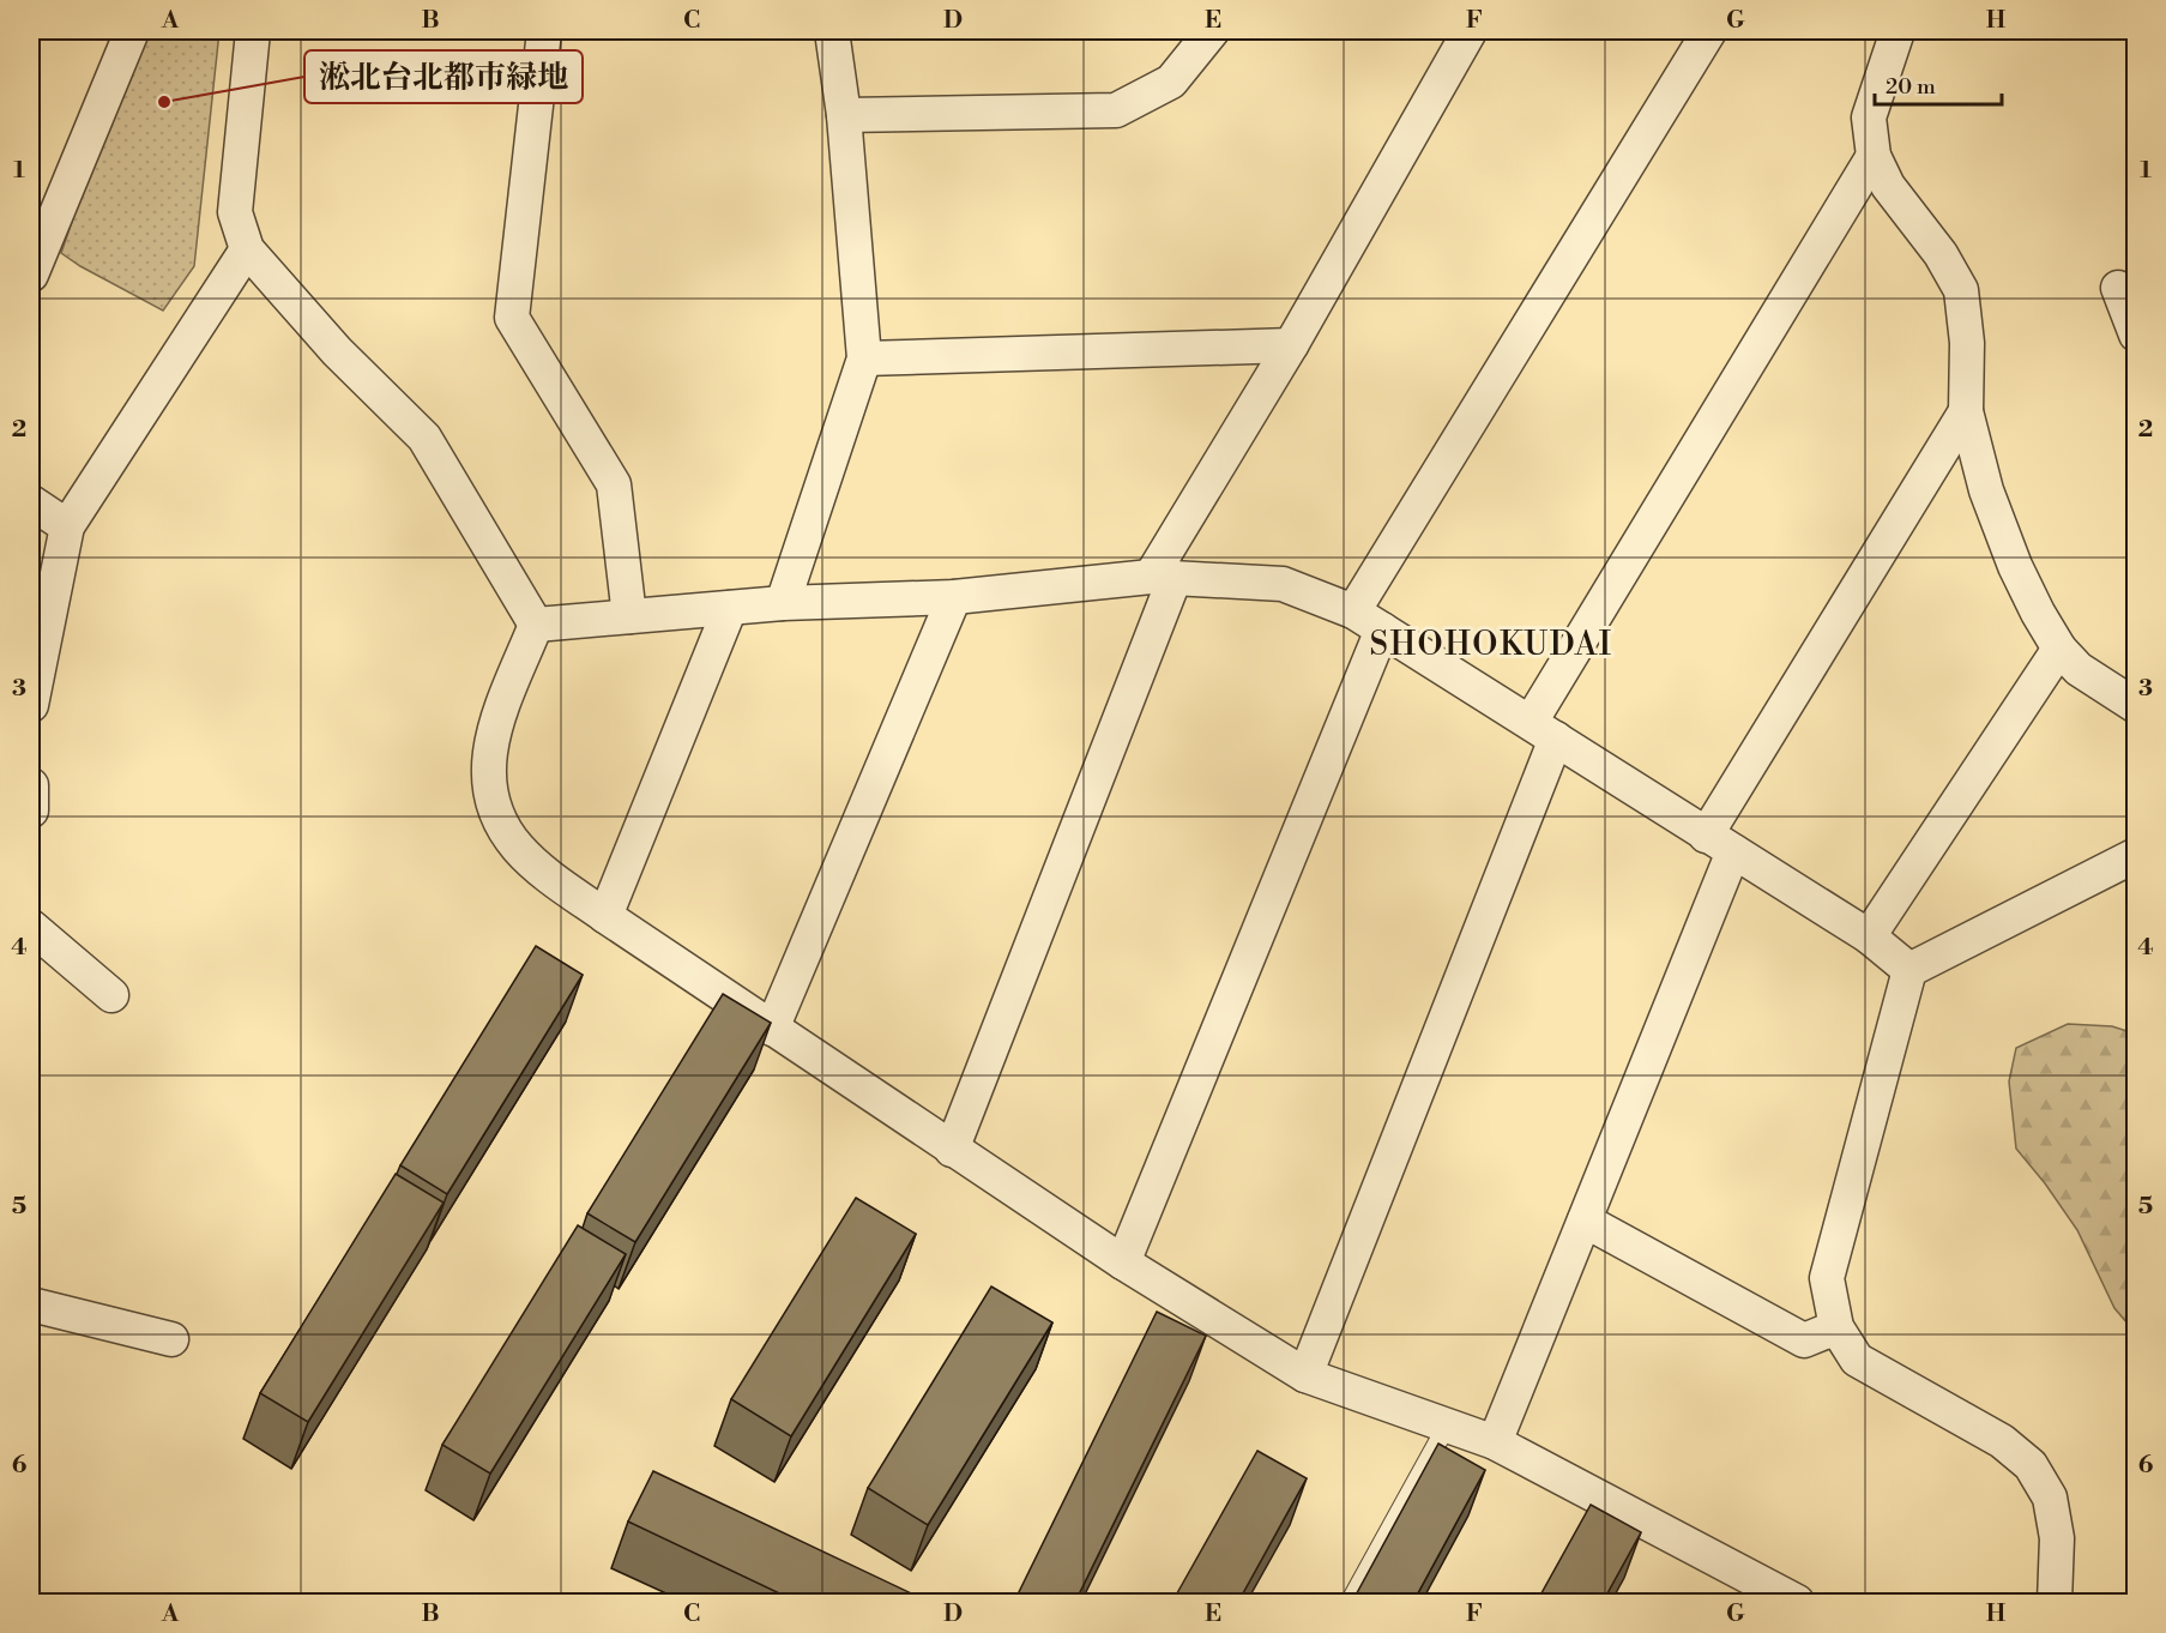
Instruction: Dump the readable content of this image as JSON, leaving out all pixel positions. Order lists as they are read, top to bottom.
{
  "districts": ["SHOHOKUDAI"],
  "places": ["淞北台北都市緑地"],
  "scale_bar": "20 m",
  "grid": {
    "columns": [
      "A",
      "B",
      "C",
      "D",
      "E",
      "F",
      "G",
      "H"
    ],
    "rows": [
      "1",
      "2",
      "3",
      "4",
      "5",
      "6"
    ]
  }
}
